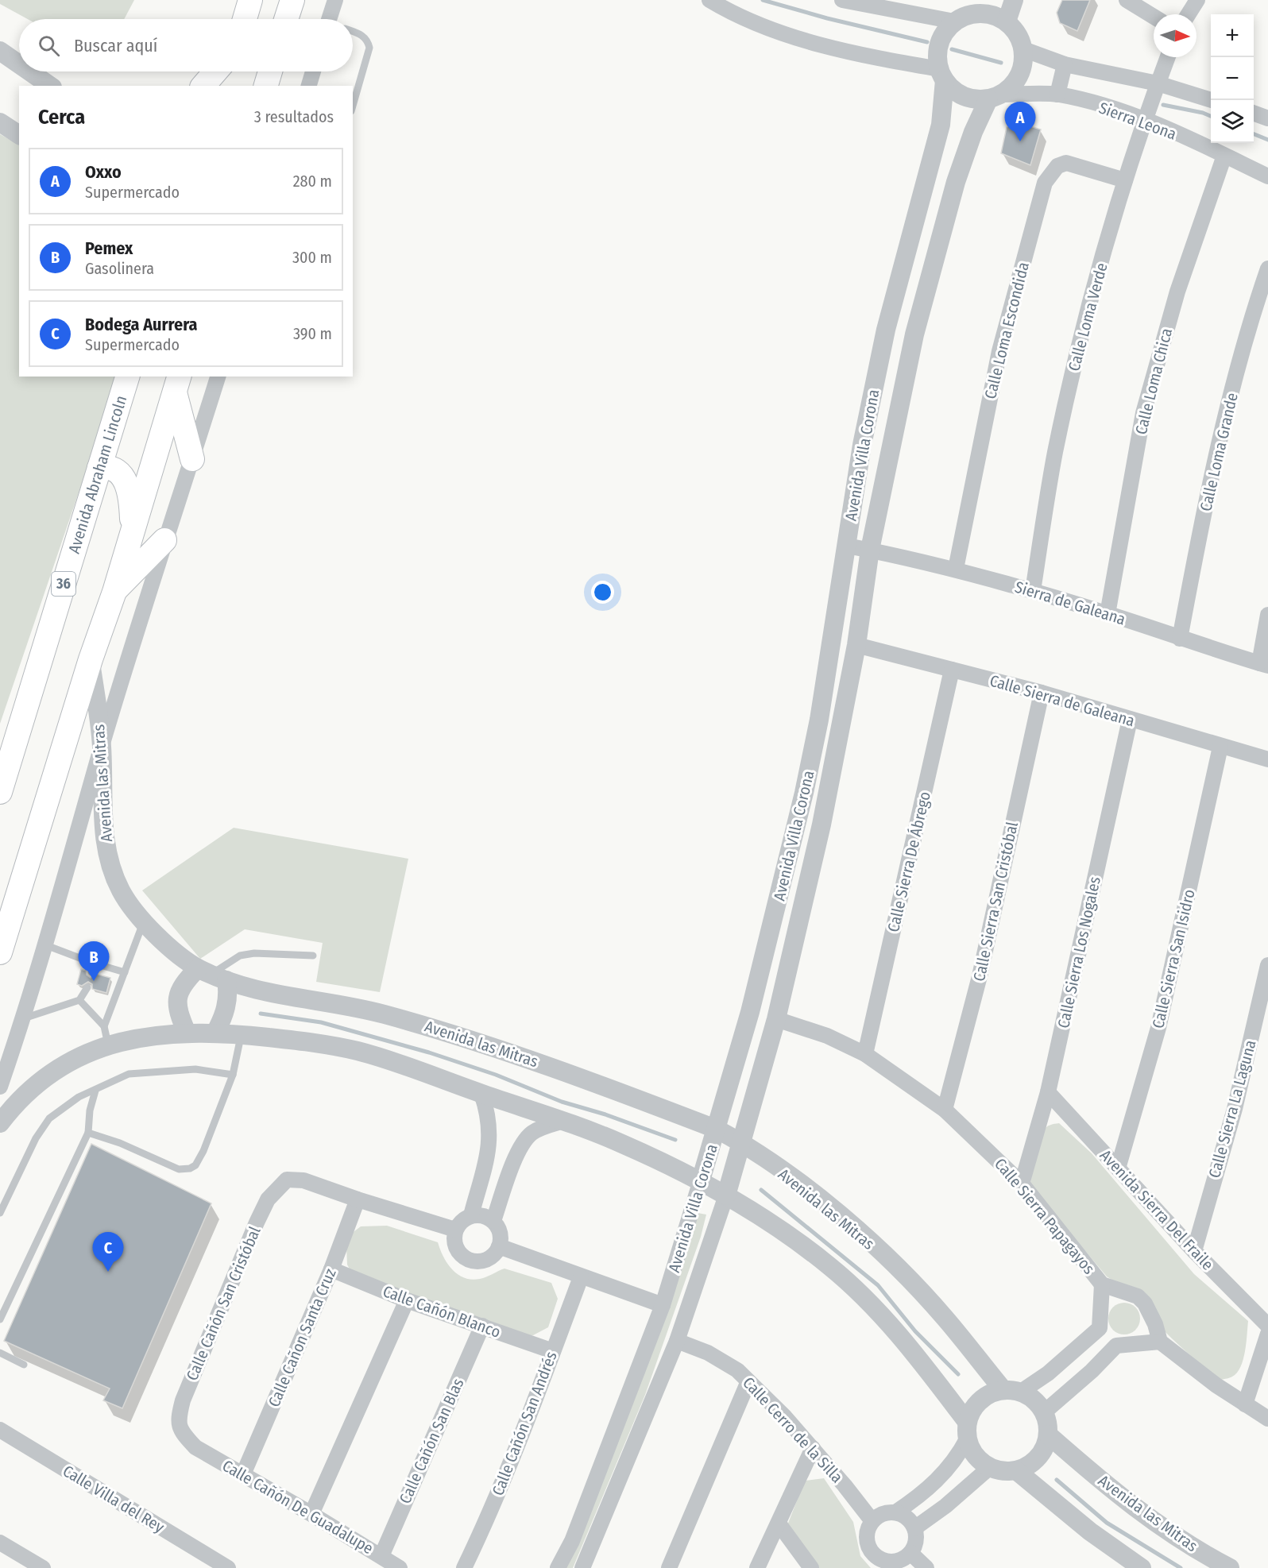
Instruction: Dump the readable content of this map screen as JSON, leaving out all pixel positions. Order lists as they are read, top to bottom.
{
  "streets": {
    "main road": ["Avenida Abraham Lincoln", "36"],
    "street": [
      "Sierra Leona",
      "Calle Loma Verde",
      "Calle Loma Escondida",
      "Calle Loma Chica",
      "Calle Loma Grande",
      "Avenida Villa Corona",
      "Sierra de Galeana",
      "Calle Sierra de Galeana",
      "Avenida las Mitras",
      "Calle Sierra De Ábrego",
      "Calle Sierra San Cristóbal",
      "Calle Sierra Los Nogales",
      "Calle Sierra San Isidro",
      "Calle Sierra La Laguna",
      "Avenida Sierra Del Fraile",
      "Calle Sierra Papagayos",
      "Calle Cañón San Cristóbal",
      "Calle Cañón Blanco",
      "Calle Cañon Santa Cruz",
      "Calle Cañón San Andrés",
      "Calle Cerro de la Silla",
      "Calle Cañón San Blas",
      "Calle Villa del Rey",
      "Calle Cañón De Guadalupe"
    ]
  },
  "crossings": [
    ["Sierra Leona", "Calle Loma Verde"],
    ["Sierra Leona", "Calle Loma Chica"],
    ["Sierra Leona", "Avenida Villa Corona"],
    ["Calle Loma Verde", "Calle Loma Escondida"],
    ["Calle Loma Verde", "Sierra de Galeana"],
    ["Calle Loma Escondida", "Sierra de Galeana"],
    ["Calle Loma Chica", "Sierra de Galeana"],
    ["Calle Loma Grande", "Sierra de Galeana"],
    ["Avenida Villa Corona", "Sierra de Galeana"],
    ["Avenida Villa Corona", "Calle Sierra de Galeana"],
    ["Avenida Villa Corona", "Avenida las Mitras"],
    ["Avenida Villa Corona", "Calle Sierra Papagayos"],
    ["Avenida Villa Corona", "Calle Cerro de la Silla"],
    ["Calle Sierra de Galeana", "Calle Sierra De Ábrego"],
    ["Calle Sierra de Galeana", "Calle Sierra San Cristóbal"],
    ["Calle Sierra de Galeana", "Calle Sierra Los Nogales"],
    ["Calle Sierra de Galeana", "Calle Sierra San Isidro"],
    ["Calle Sierra De Ábrego", "Calle Sierra Papagayos"],
    ["Calle Sierra San Cristóbal", "Calle Sierra Papagayos"],
    ["Calle Sierra Los Nogales", "Avenida Sierra Del Fraile"],
    ["Calle Sierra Los Nogales", "Calle Sierra Papagayos"],
    ["Calle Sierra San Isidro", "Avenida Sierra Del Fraile"],
    ["Calle Sierra La Laguna", "Avenida Sierra Del Fraile"],
    ["Calle Cañón San Cristóbal", "Calle Cañon Santa Cruz"],
    ["Calle Cañón San Cristóbal", "Calle Cañón De Guadalupe"],
    ["Calle Cañón Blanco", "Calle Cañon Santa Cruz"],
    ["Calle Cañón Blanco", "Calle Cañón San Andrés"],
    ["Calle Cañón Blanco", "Calle Cañón San Blas"],
    ["Calle Cañon Santa Cruz", "Calle Cañón De Guadalupe"],
    ["Calle Cañón San Blas", "Calle Cañón De Guadalupe"]
  ],
  "north": "right",
  "page": {
    "map_buttons": ["+", "−"],
    "search": "Buscar aquí",
    "heading": ["Cerca", "3 resultados"],
    "pins": ["A", "B", "C"],
    "list": [
      {
        "mark": "A",
        "name": "Oxxo",
        "note": "Supermercado",
        "value": "280 m"
      },
      {
        "mark": "B",
        "name": "Pemex",
        "note": "Gasolinera",
        "value": "300 m"
      },
      {
        "mark": "C",
        "name": "Bodega Aurrera",
        "note": "Supermercado",
        "value": "390 m"
      }
    ]
  }
}
